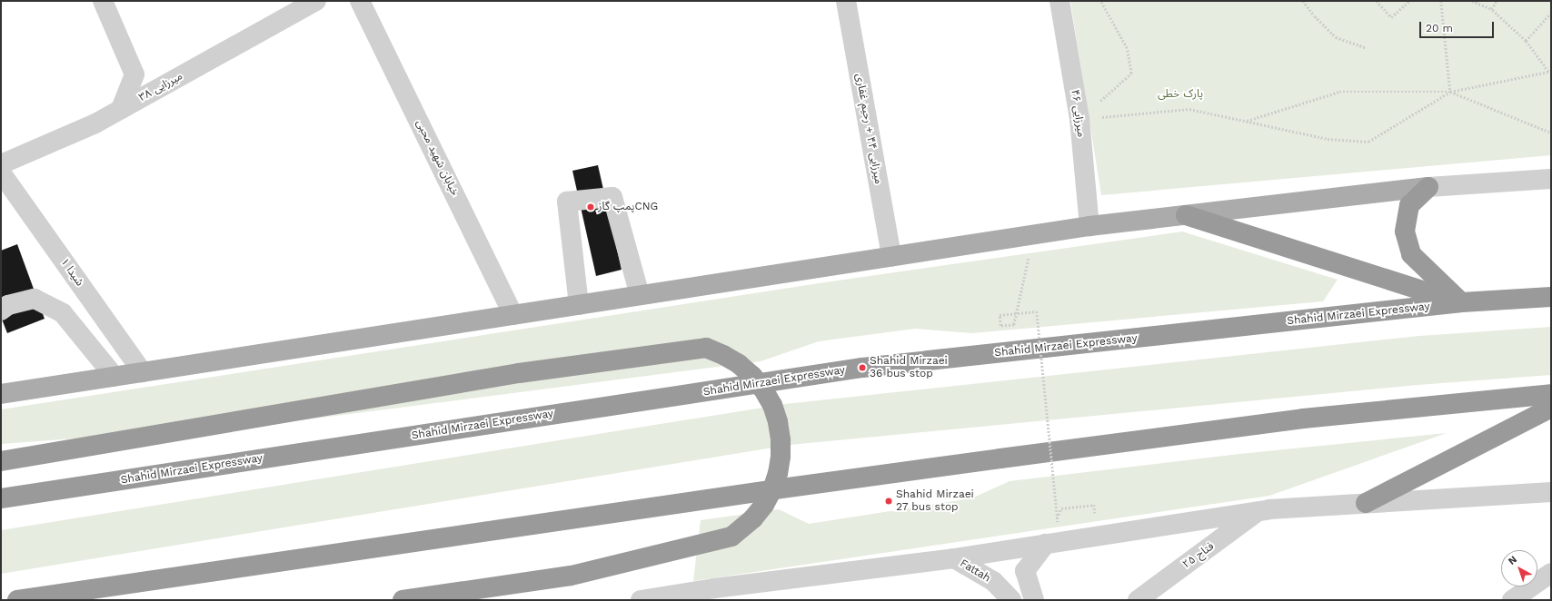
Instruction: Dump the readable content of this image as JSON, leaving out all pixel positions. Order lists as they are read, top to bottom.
{
  "streets": {
    "highway": ["Shahid Mirzaei Expressway"],
    "street": [
      "میرزایی ۳۸",
      "میرزایی ۴۶",
      "میرزایی ۴۴ + رحیم غفاری",
      "خیابان شهید محبی",
      "شیدا ۱",
      "فتاح ۲۵",
      "Fattah"
    ]
  },
  "parks": ["پارک خطی"],
  "places": ["پمپ گازCNG", "Shahid Mirzaei 36 bus stop", "Shahid Mirzaei 27 bus stop"],
  "scale_bar": "20 m",
  "north": "top left"
}
